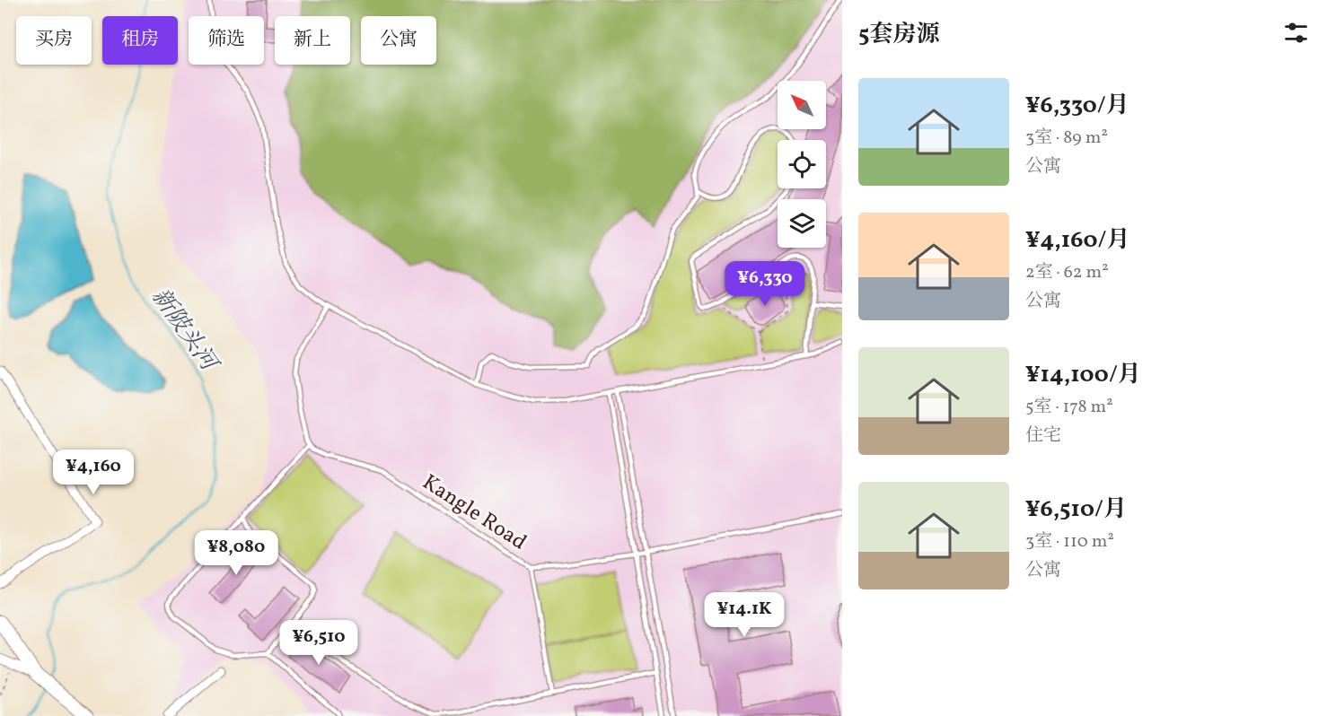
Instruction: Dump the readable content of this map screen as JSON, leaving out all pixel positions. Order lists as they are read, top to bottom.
{
  "streets": {
    "lane": ["Kangle Road"]
  },
  "water": ["新陂头河"],
  "north": "top left",
  "page": {
    "heading": "5套房源",
    "chip": [
      "买房",
      "租房",
      "筛选",
      "新上",
      "公寓"
    ],
    "list": [
      {
        "name": "¥6,330/月",
        "note": "3室 · 89 m² · 公寓"
      },
      {
        "name": "¥4,160/月",
        "note": "2室 · 62 m² · 公寓"
      },
      {
        "name": "¥14,100/月",
        "note": "5室 · 178 m² · 住宅"
      },
      {
        "name": "¥6,510/月",
        "note": "3室 · 110 m² · 公寓"
      }
    ],
    "price": [
      "¥6,330",
      "¥4,160",
      "¥8,080",
      "¥14.1K",
      "¥6,510"
    ]
  }
}
